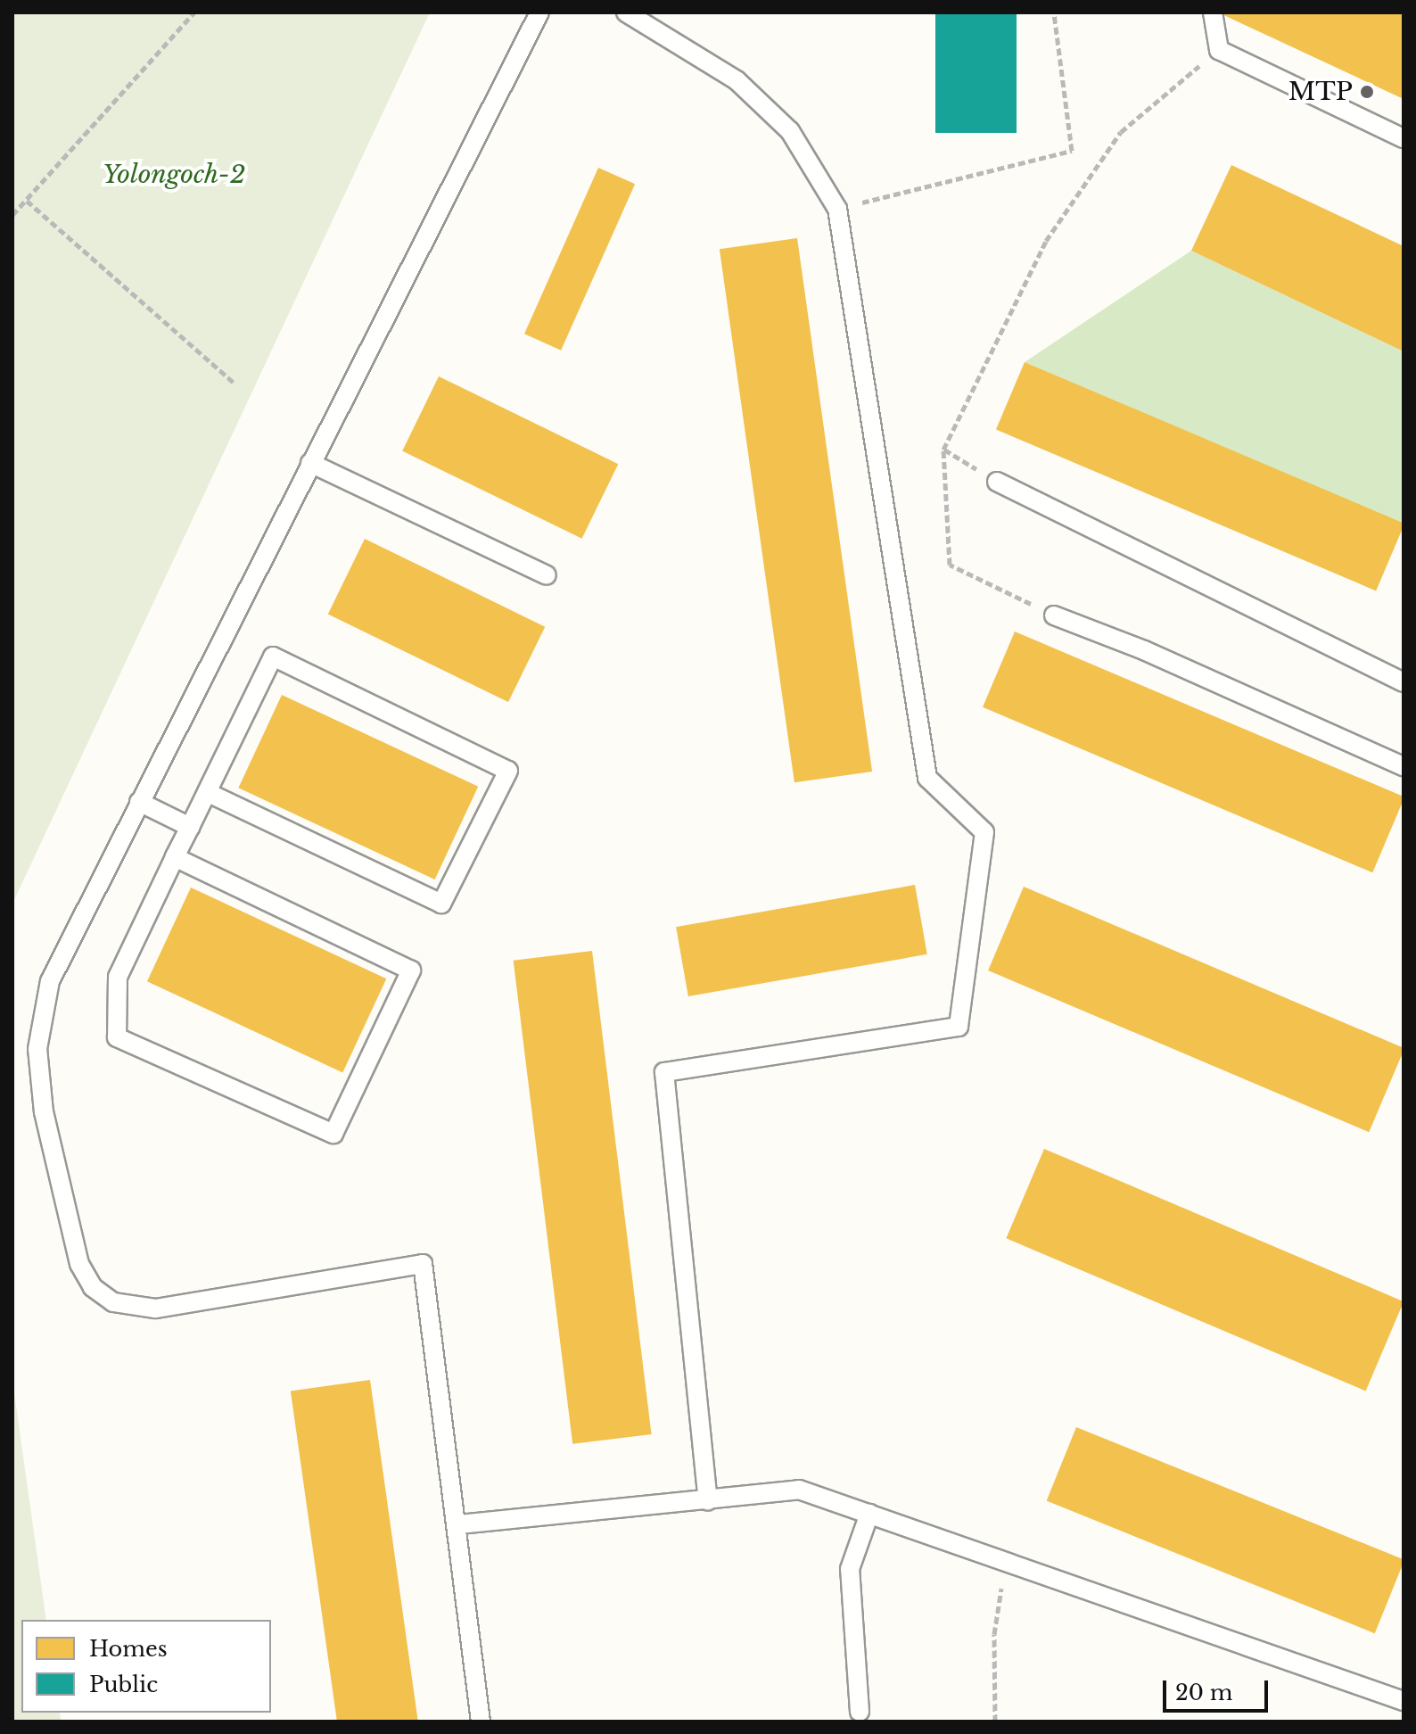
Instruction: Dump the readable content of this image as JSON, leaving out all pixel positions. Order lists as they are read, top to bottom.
{
  "parks": ["Yolongoch-2"],
  "places": ["MTP"],
  "legend": ["Homes", "Public"],
  "scale_bar": "20 m"
}
